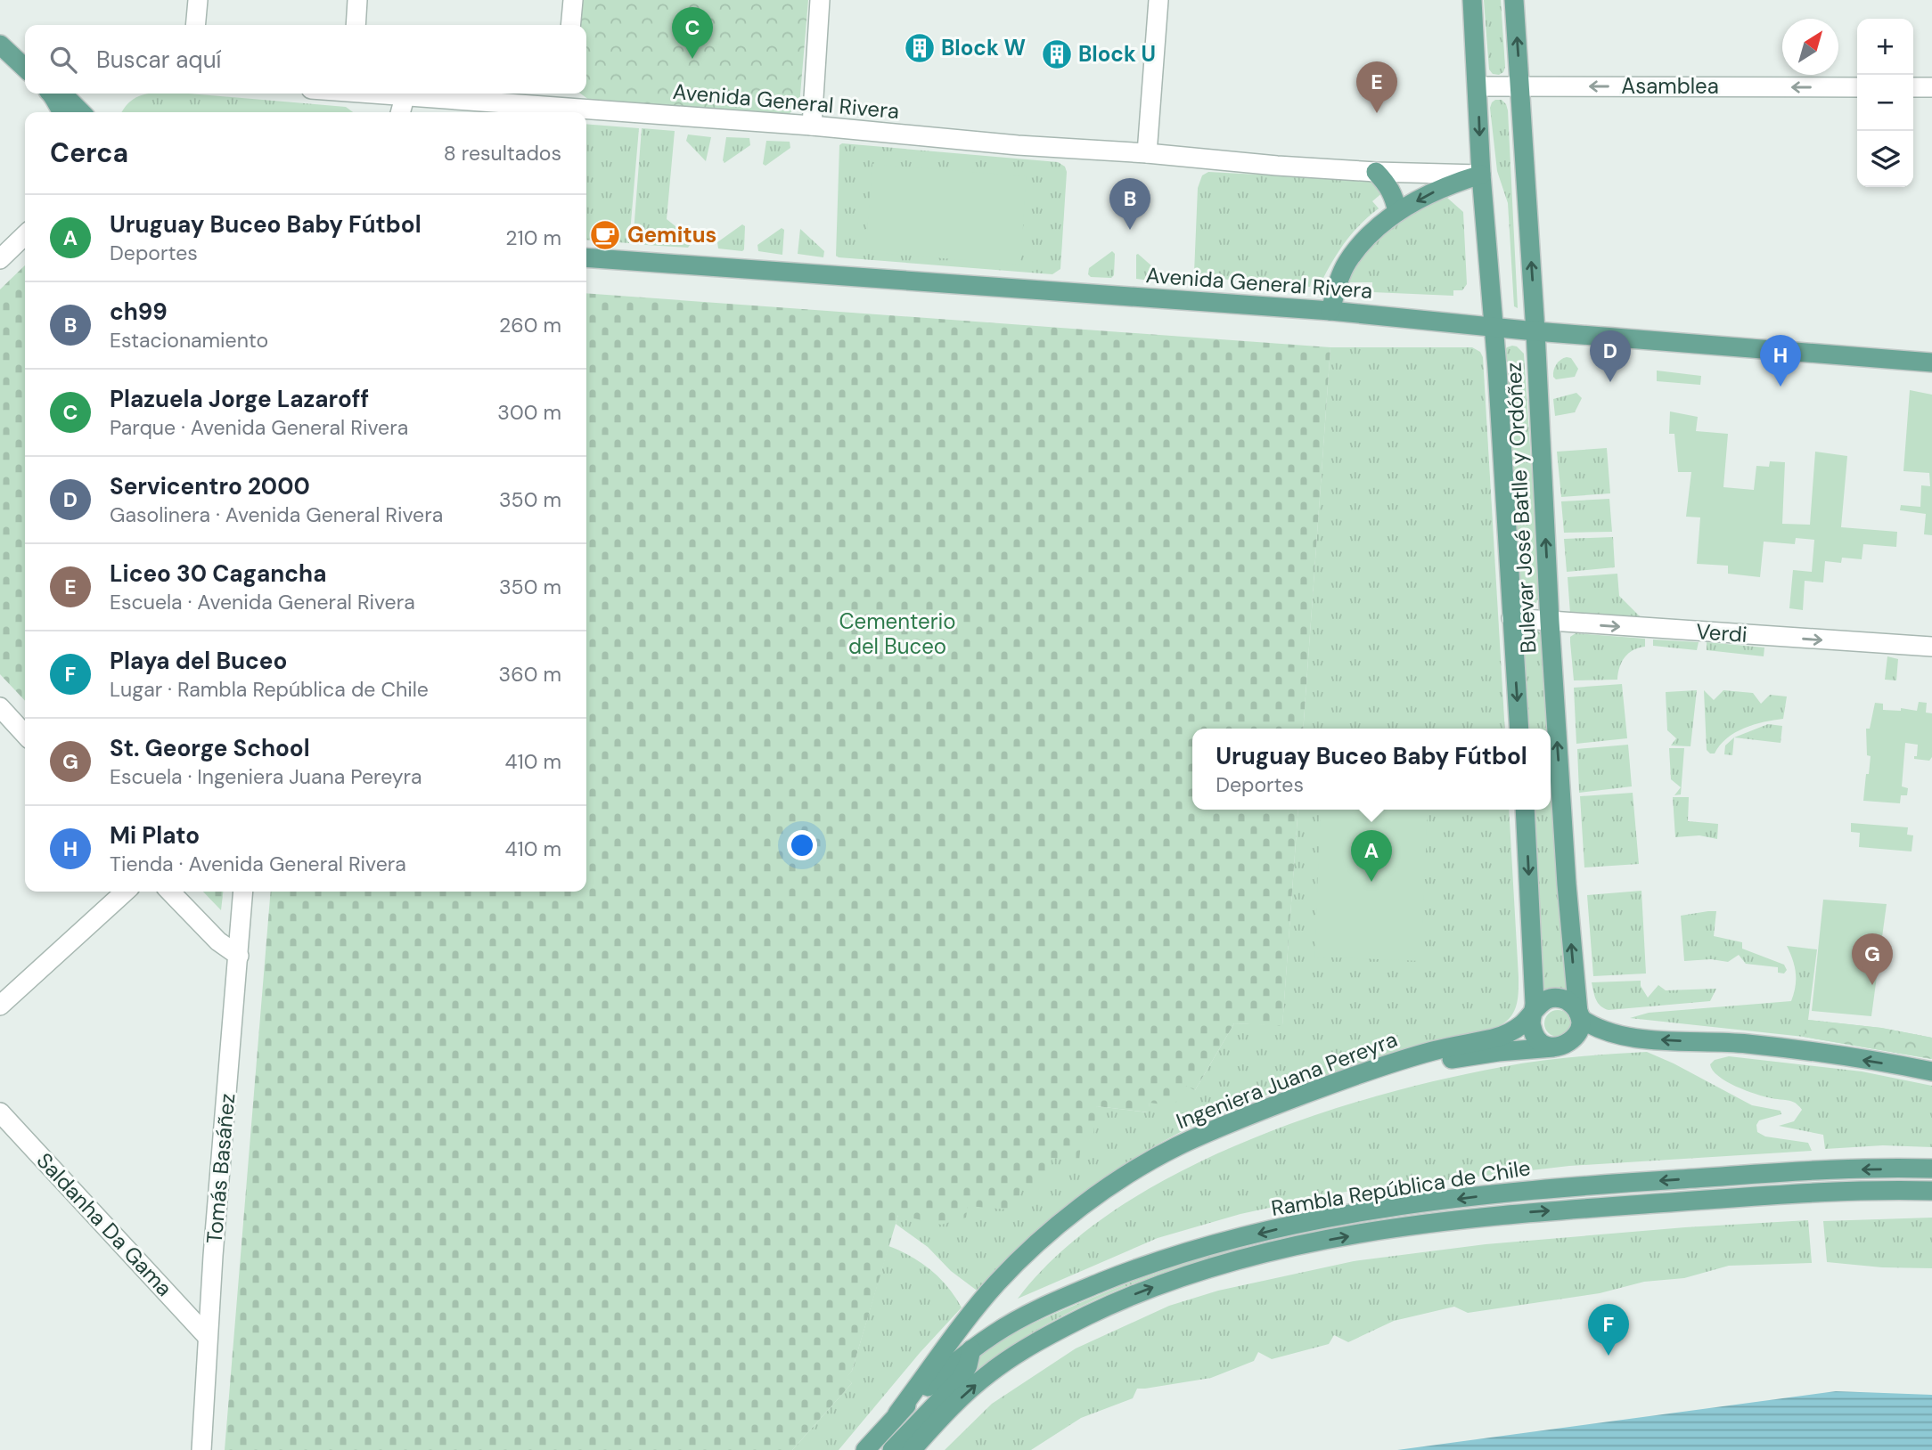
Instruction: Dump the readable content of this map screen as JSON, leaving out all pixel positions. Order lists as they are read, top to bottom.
{
  "streets": {
    "main road": [
      "Avenida General Rivera",
      "Bulevar José Batlle y Ordóñez",
      "Ingeniera Juana Pereyra",
      "Rambla República de Chile"
    ],
    "street": [
      "Asamblea",
      "Verdi",
      "Tomás Basáñez",
      "Saldanha Da Gama"
    ]
  },
  "crossings": [
    ["Asamblea", "Bulevar José Batlle y Ordóñez"],
    ["Avenida General Rivera", "Bulevar José Batlle y Ordóñez"],
    ["Bulevar José Batlle y Ordóñez", "Verdi"],
    ["Bulevar José Batlle y Ordóñez", "Ingeniera Juana Pereyra"],
    ["Ingeniera Juana Pereyra", "Rambla República de Chile"],
    ["Tomás Basáñez", "Saldanha Da Gama"]
  ],
  "one_way": ["Asamblea", "Verdi"],
  "parks": ["Cementerio del Buceo"],
  "places": {
    "building": ["Block W", "Block U"],
    "cafe": ["Gemitus"]
  },
  "north": "top right",
  "page": {
    "pins": [
      "C",
      "E",
      "B",
      "D",
      "H",
      "A",
      "G",
      "F"
    ],
    "map_buttons": ["+", "−"],
    "search": "Buscar aquí",
    "heading": ["Cerca", "8 resultados"],
    "list": [
      {
        "mark": "A",
        "name": "Uruguay Buceo Baby Fútbol",
        "note": "Deportes",
        "value": "210 m"
      },
      {
        "mark": "B",
        "name": "ch99",
        "note": "Estacionamiento",
        "value": "260 m"
      },
      {
        "mark": "C",
        "name": "Plazuela Jorge Lazaroff",
        "note": "Parque · Avenida General Rivera",
        "value": "300 m"
      },
      {
        "mark": "D",
        "name": "Servicentro 2000",
        "note": "Gasolinera · Avenida General Rivera",
        "value": "350 m"
      },
      {
        "mark": "E",
        "name": "Liceo 30 Cagancha",
        "note": "Escuela · Avenida General Rivera",
        "value": "350 m"
      },
      {
        "mark": "F",
        "name": "Playa del Buceo",
        "note": "Lugar · Rambla República de Chile",
        "value": "360 m"
      },
      {
        "mark": "G",
        "name": "St. George School",
        "note": "Escuela · Ingeniera Juana Pereyra",
        "value": "410 m"
      },
      {
        "mark": "H",
        "name": "Mi Plato",
        "note": "Tienda · Avenida General Rivera",
        "value": "410 m"
      }
    ],
    "popup": ["Uruguay Buceo Baby Fútbol", "Deportes"]
  }
}
